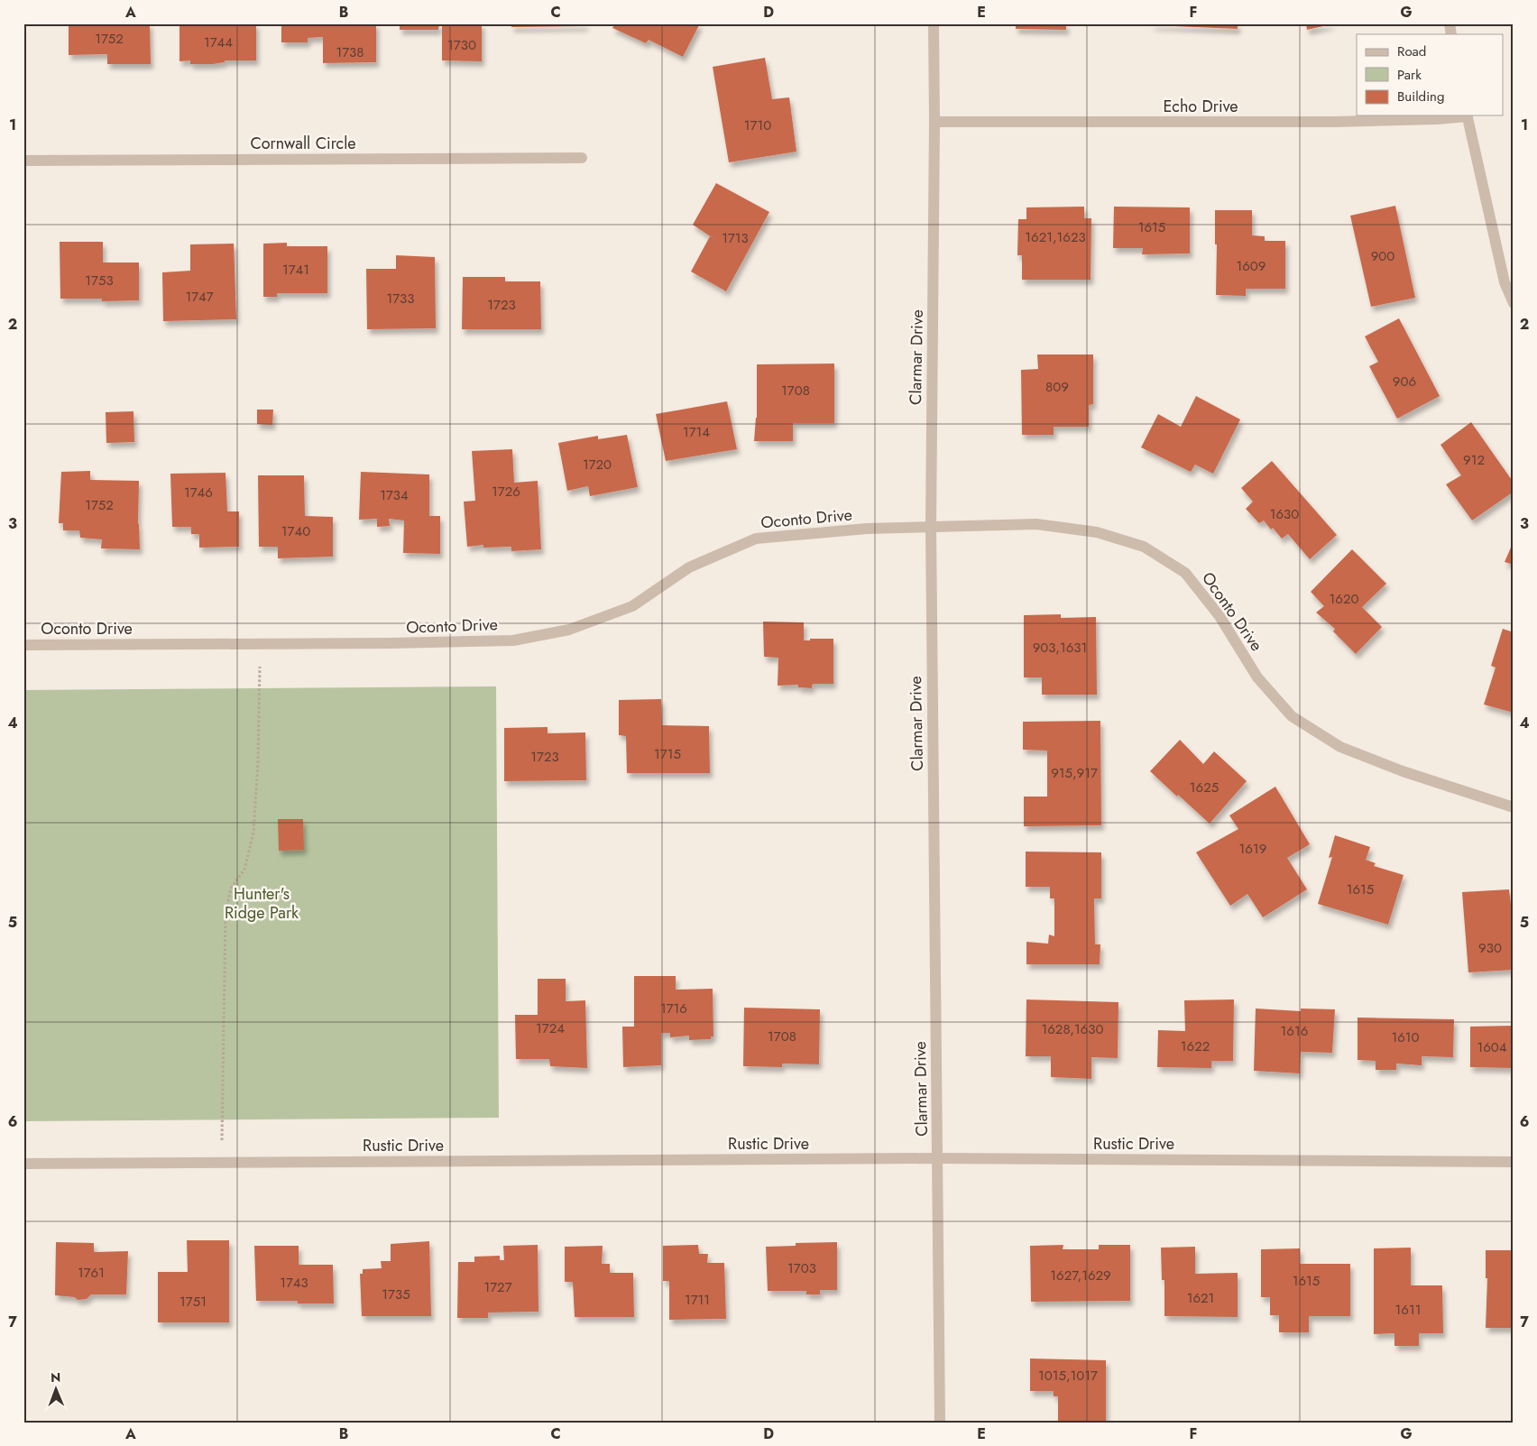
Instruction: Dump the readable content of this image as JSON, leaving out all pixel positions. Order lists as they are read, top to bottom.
{
  "streets": {
    "street": [
      "Echo Drive",
      "Cornwall Circle",
      "Clarmar Drive",
      "Oconto Drive",
      "Rustic Drive"
    ]
  },
  "crossings": [
    ["Echo Drive", "Clarmar Drive"],
    ["Clarmar Drive", "Oconto Drive"],
    ["Clarmar Drive", "Rustic Drive"]
  ],
  "parks": ["Hunter's Ridge Park"],
  "house_numbers": [
    "1752",
    "1744",
    "1730",
    "1738",
    "1710",
    "1615",
    "1621,1623",
    "1713",
    "900",
    "1609",
    "1741",
    "1753",
    "1747",
    "1733",
    "1723",
    "906",
    "809",
    "1708",
    "1714",
    "912",
    "1720",
    "1726",
    "1746",
    "1734",
    "1752",
    "1630",
    "1740",
    "1620",
    "903,1631",
    "1715",
    "1723",
    "915,917",
    "1625",
    "1619",
    "1615",
    "930",
    "1716",
    "1724",
    "1628,1630",
    "1616",
    "1708",
    "1610",
    "1622",
    "1604",
    "1703",
    "1761",
    "1627,1629",
    "1615",
    "1743",
    "1727",
    "1735",
    "1621",
    "1711",
    "1751",
    "1611",
    "1015,1017"
  ],
  "legend": ["Road", "Park", "Building"],
  "north": "top",
  "grid": {
    "columns": [
      "A",
      "B",
      "C",
      "D",
      "E",
      "F",
      "G"
    ],
    "rows": [
      "1",
      "2",
      "3",
      "4",
      "5",
      "6",
      "7"
    ]
  }
}
